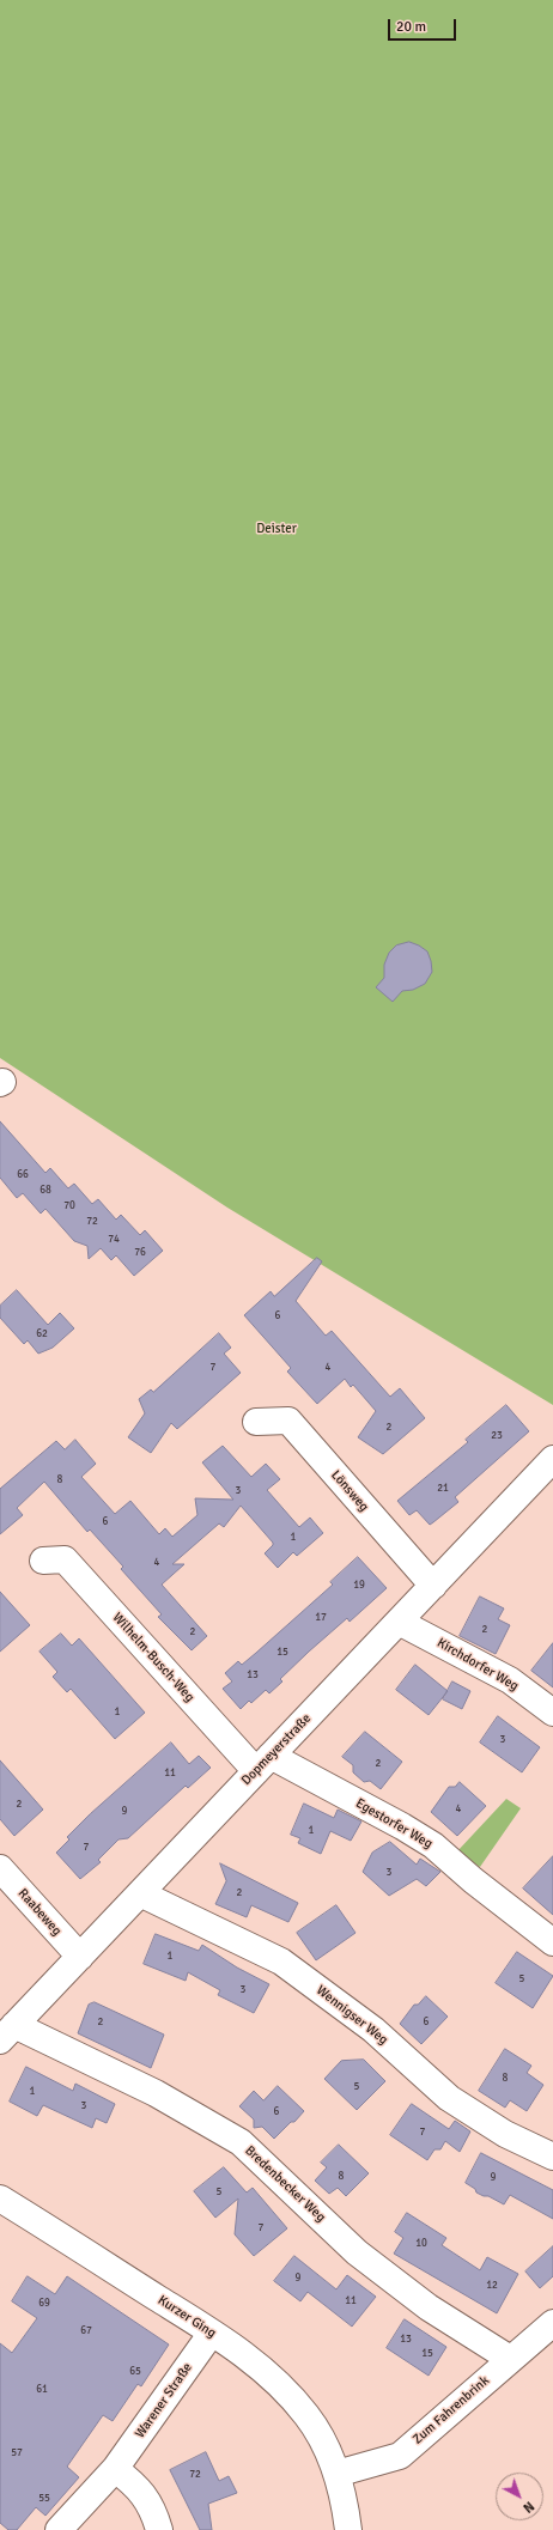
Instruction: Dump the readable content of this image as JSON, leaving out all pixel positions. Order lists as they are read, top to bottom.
{
  "streets": {
    "street": [
      "Lönsweg",
      "Wilhelm-Busch-Weg",
      "Kirchdorfer Weg",
      "Dopmeyerstraße",
      "Egestorfer Weg",
      "Raabeweg",
      "Wennigser Weg",
      "Bredenbecker Weg",
      "Kurzer Ging",
      "Warener Straße",
      "Zum Fahrenbrink"
    ]
  },
  "crossings": [
    ["Lönsweg", "Dopmeyerstraße"],
    ["Wilhelm-Busch-Weg", "Dopmeyerstraße"],
    ["Wilhelm-Busch-Weg", "Egestorfer Weg"],
    ["Kirchdorfer Weg", "Dopmeyerstraße"],
    ["Dopmeyerstraße", "Egestorfer Weg"],
    ["Dopmeyerstraße", "Raabeweg"],
    ["Dopmeyerstraße", "Wennigser Weg"],
    ["Dopmeyerstraße", "Bredenbecker Weg"],
    ["Bredenbecker Weg", "Zum Fahrenbrink"],
    ["Kurzer Ging", "Warener Straße"],
    ["Kurzer Ging", "Zum Fahrenbrink"]
  ],
  "parks": ["Deister"],
  "house_numbers": [
    "66",
    "68",
    "70",
    "72",
    "74",
    "76",
    "6",
    "62",
    "7",
    "4",
    "2",
    "23",
    "8",
    "21",
    "3",
    "6",
    "1",
    "4",
    "19",
    "17",
    "2",
    "2",
    "15",
    "13",
    "1",
    "3",
    "2",
    "11",
    "2",
    "4",
    "9",
    "1",
    "7",
    "3",
    "2",
    "1",
    "5",
    "3",
    "2",
    "6",
    "8",
    "5",
    "1",
    "3",
    "6",
    "7",
    "8",
    "9",
    "5",
    "7",
    "10",
    "9",
    "12",
    "11",
    "69",
    "67",
    "13",
    "15",
    "65",
    "61",
    "57",
    "72",
    "55"
  ],
  "scale_bar": "20 m",
  "north": "bottom right"
}
